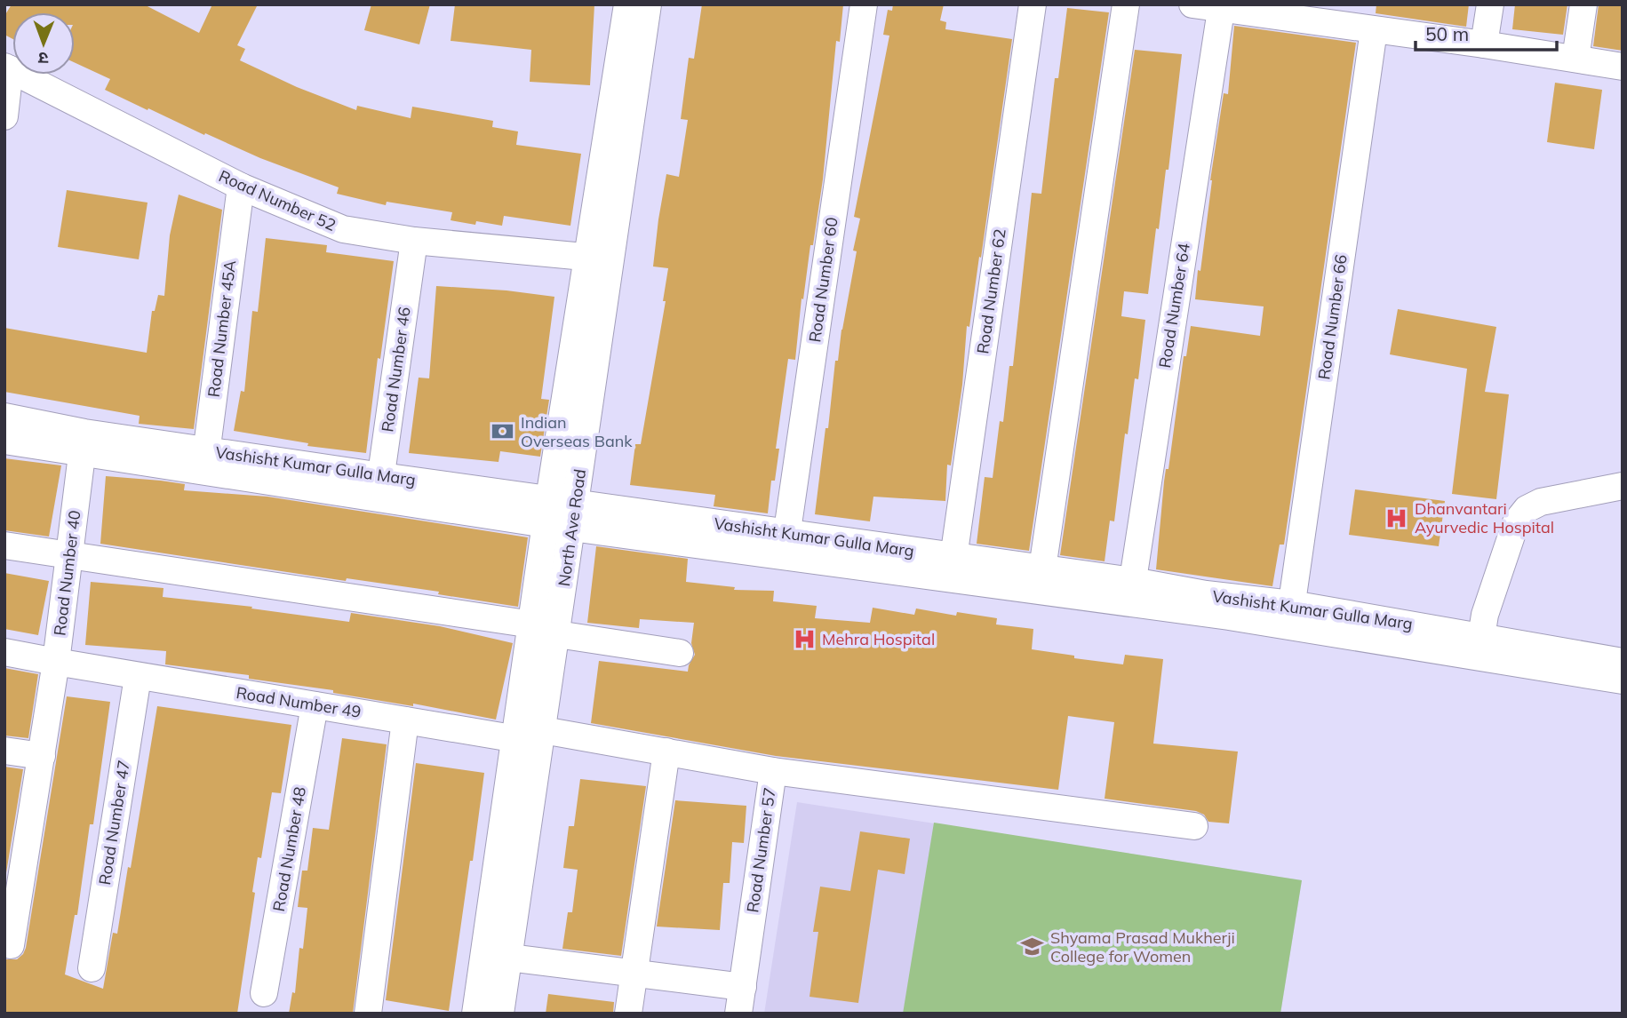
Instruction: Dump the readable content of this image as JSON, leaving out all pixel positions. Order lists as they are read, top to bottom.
{
  "streets": {
    "street": [
      "Road Number 52",
      "Road Number 60",
      "Road Number 62",
      "Road Number 64",
      "Road Number 66",
      "Road Number 45A",
      "Road Number 46",
      "Vashisht Kumar Gulla Marg",
      "North Ave Road",
      "Road Number 40",
      "Road Number 49",
      "Road Number 47",
      "Road Number 48",
      "Road Number 57"
    ]
  },
  "crossings": [
    ["Road Number 52", "Road Number 45A"],
    ["Road Number 52", "Road Number 46"],
    ["Road Number 52", "North Ave Road"],
    ["Road Number 60", "Vashisht Kumar Gulla Marg"],
    ["Road Number 62", "Vashisht Kumar Gulla Marg"],
    ["Road Number 64", "Vashisht Kumar Gulla Marg"],
    ["Road Number 66", "Vashisht Kumar Gulla Marg"],
    ["Road Number 45A", "Vashisht Kumar Gulla Marg"],
    ["Road Number 46", "Vashisht Kumar Gulla Marg"],
    ["Vashisht Kumar Gulla Marg", "North Ave Road"],
    ["Vashisht Kumar Gulla Marg", "Road Number 40"],
    ["North Ave Road", "Road Number 49"],
    ["North Ave Road", "Road Number 57"],
    ["Road Number 40", "Road Number 49"],
    ["Road Number 49", "Road Number 47"],
    ["Road Number 49", "Road Number 48"],
    ["Road Number 49", "Road Number 57"]
  ],
  "places": {
    "bank": ["Indian Overseas Bank"],
    "hospital": ["Dhanvantari Ayurvedic Hospital", "Mehra Hospital"],
    "school or university": ["Shyama Prasad Mukherji College for Women"]
  },
  "scale_bar": "50 m",
  "north": "bottom"
}
